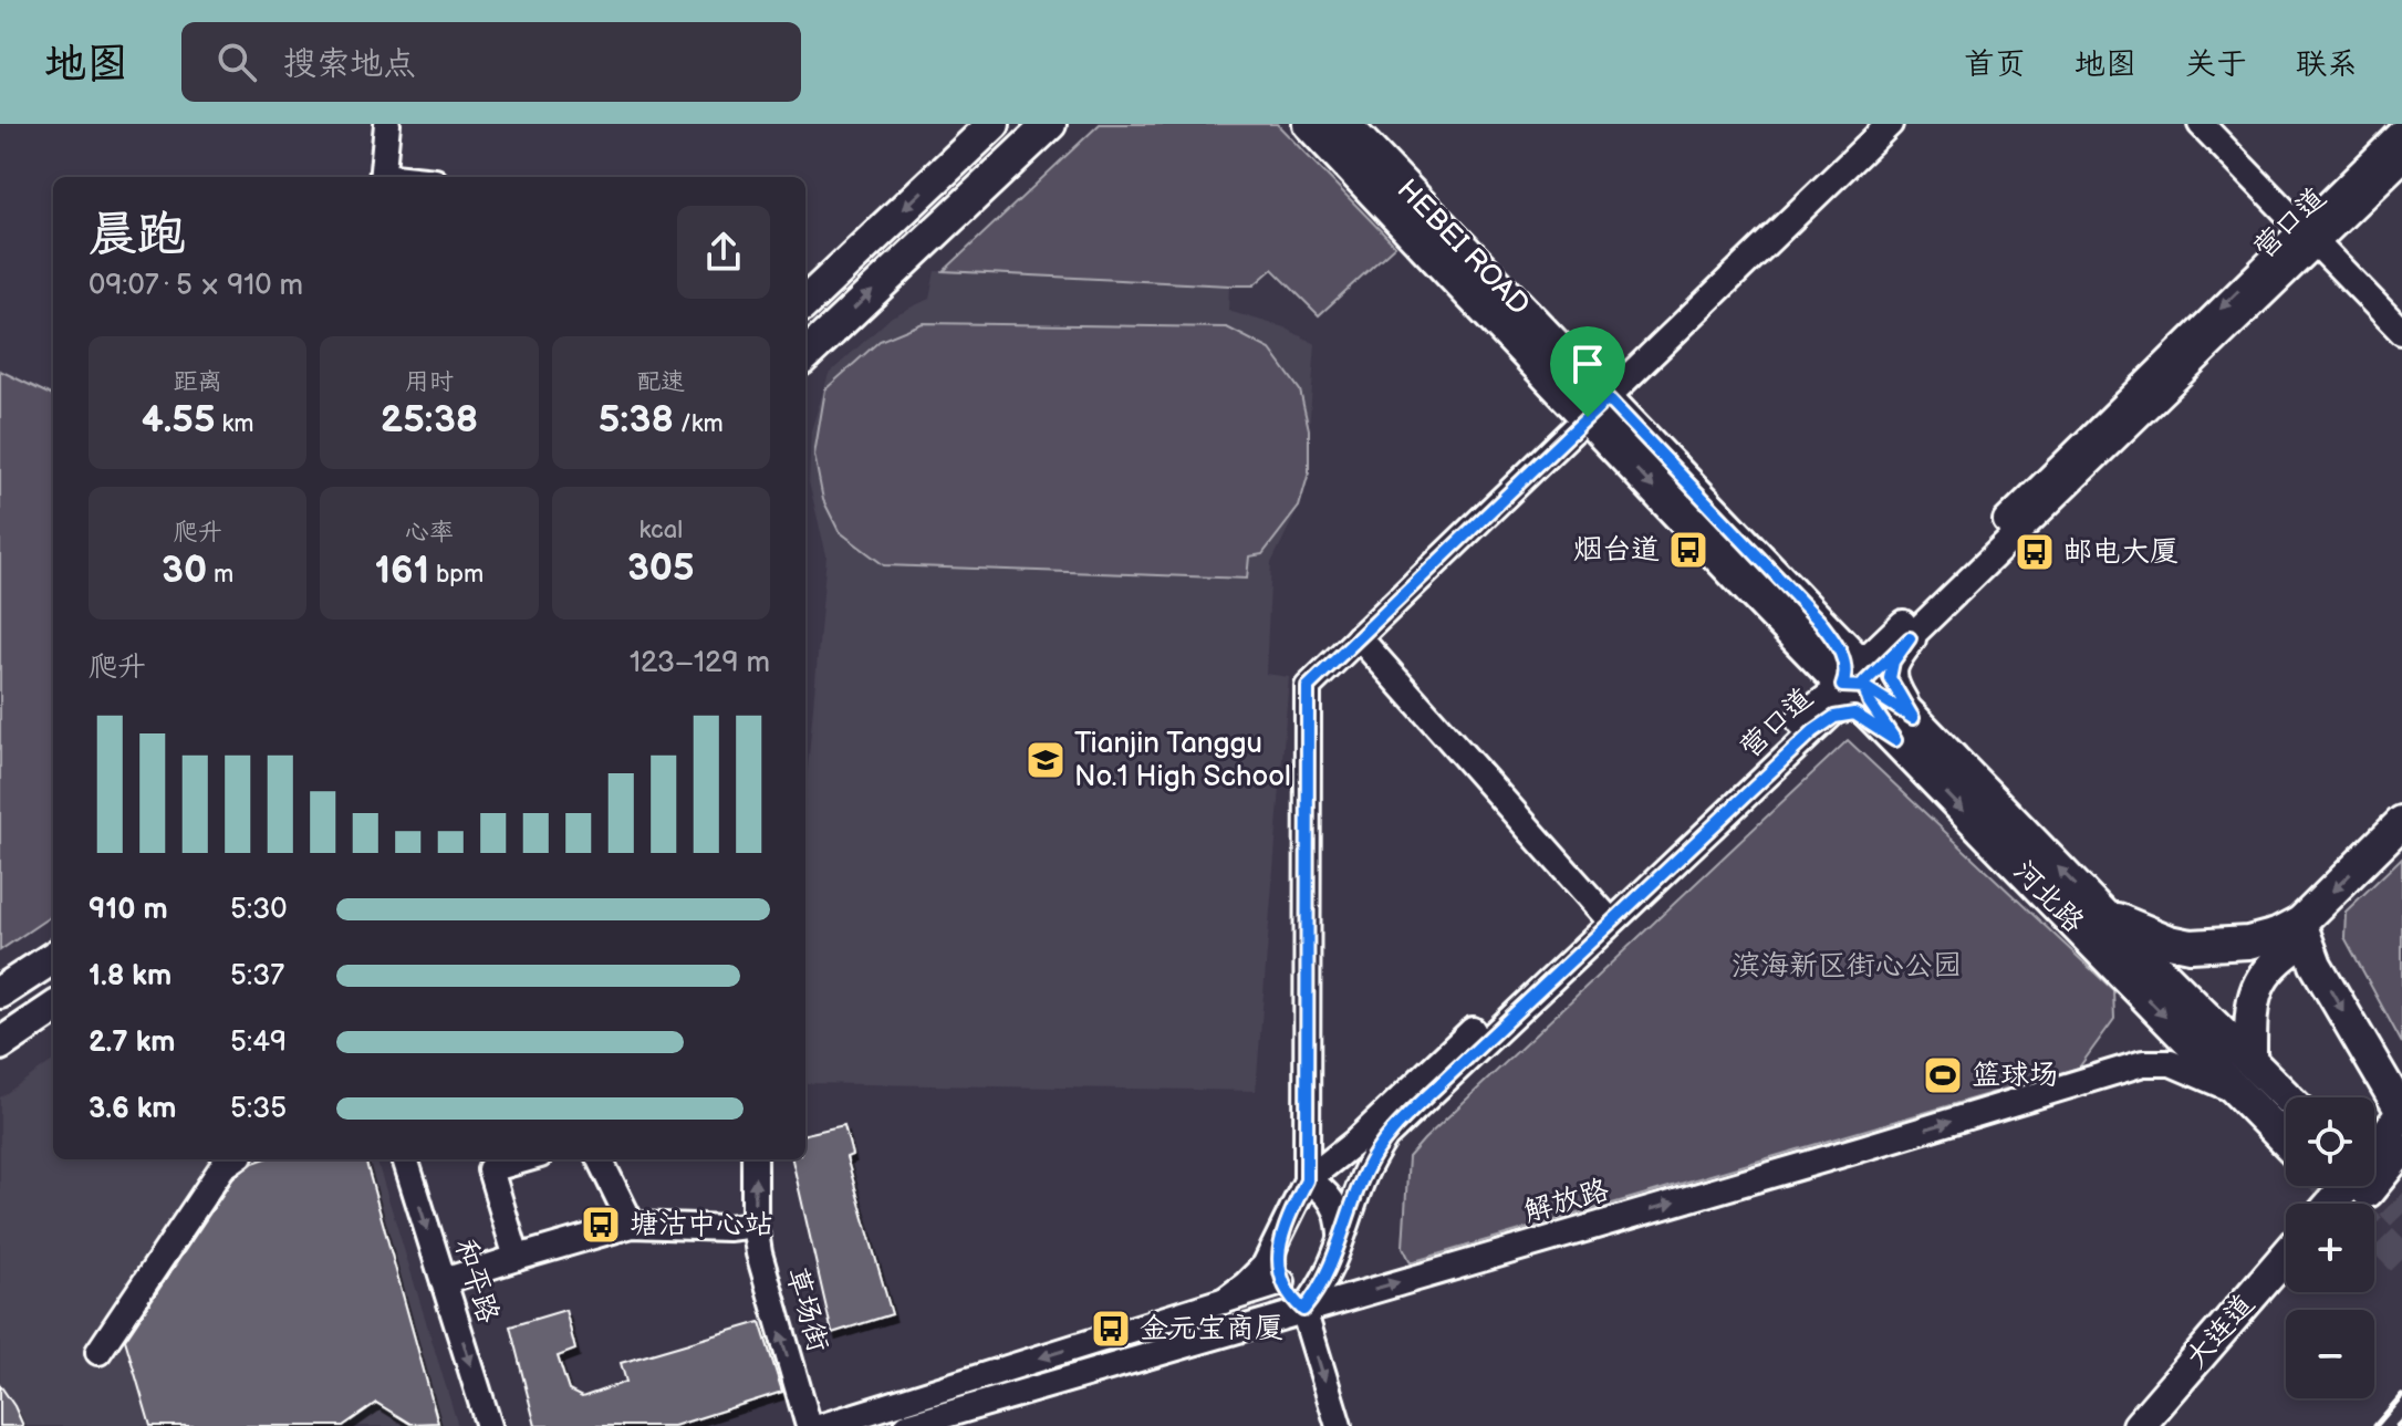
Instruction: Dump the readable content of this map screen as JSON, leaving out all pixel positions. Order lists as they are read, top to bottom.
{
  "streets": {
    "main road": ["HEBEI ROAD", "河北路", "大连道"],
    "street": [
      "营口道",
      "解放路",
      "和平路",
      "草场街"
    ]
  },
  "crossings": [
    ["营口道", "河北路"],
    ["营口道", "解放路"],
    ["河北路", "解放路"]
  ],
  "one_way": ["解放路", "和平路", "草场街"],
  "parks": ["滨海新区街心公园"],
  "places": {
    "bus stop": [
      "烟台道",
      "邮电大厦",
      "塘沽中心站",
      "金元宝商厦"
    ],
    "school or university": ["Tianjin Tanggu No.1 High School"],
    "sports": ["篮球场"]
  },
  "page": {
    "header": "地图",
    "search": "搜索地点",
    "nav": [
      "首页",
      "地图",
      "关于",
      "联系"
    ],
    "heading": ["晨跑", "09:07 · 5 × 910 m"],
    "stats": [
      ["距离", "4.55 km"],
      ["用时", "25:38"],
      ["配速", "5:38 /km"],
      ["爬升", "30 m"],
      ["心率", "161 bpm"],
      ["kcal", "305"]
    ],
    "chart": ["爬升", "123–129 m"],
    "list": [
      {
        "name": "910 m",
        "note": "5:30"
      },
      {
        "name": "1.8 km",
        "note": "5:37"
      },
      {
        "name": "2.7 km",
        "note": "5:49"
      },
      {
        "name": "3.6 km",
        "note": "5:35"
      }
    ],
    "map_buttons": ["+", "−"]
  }
}
